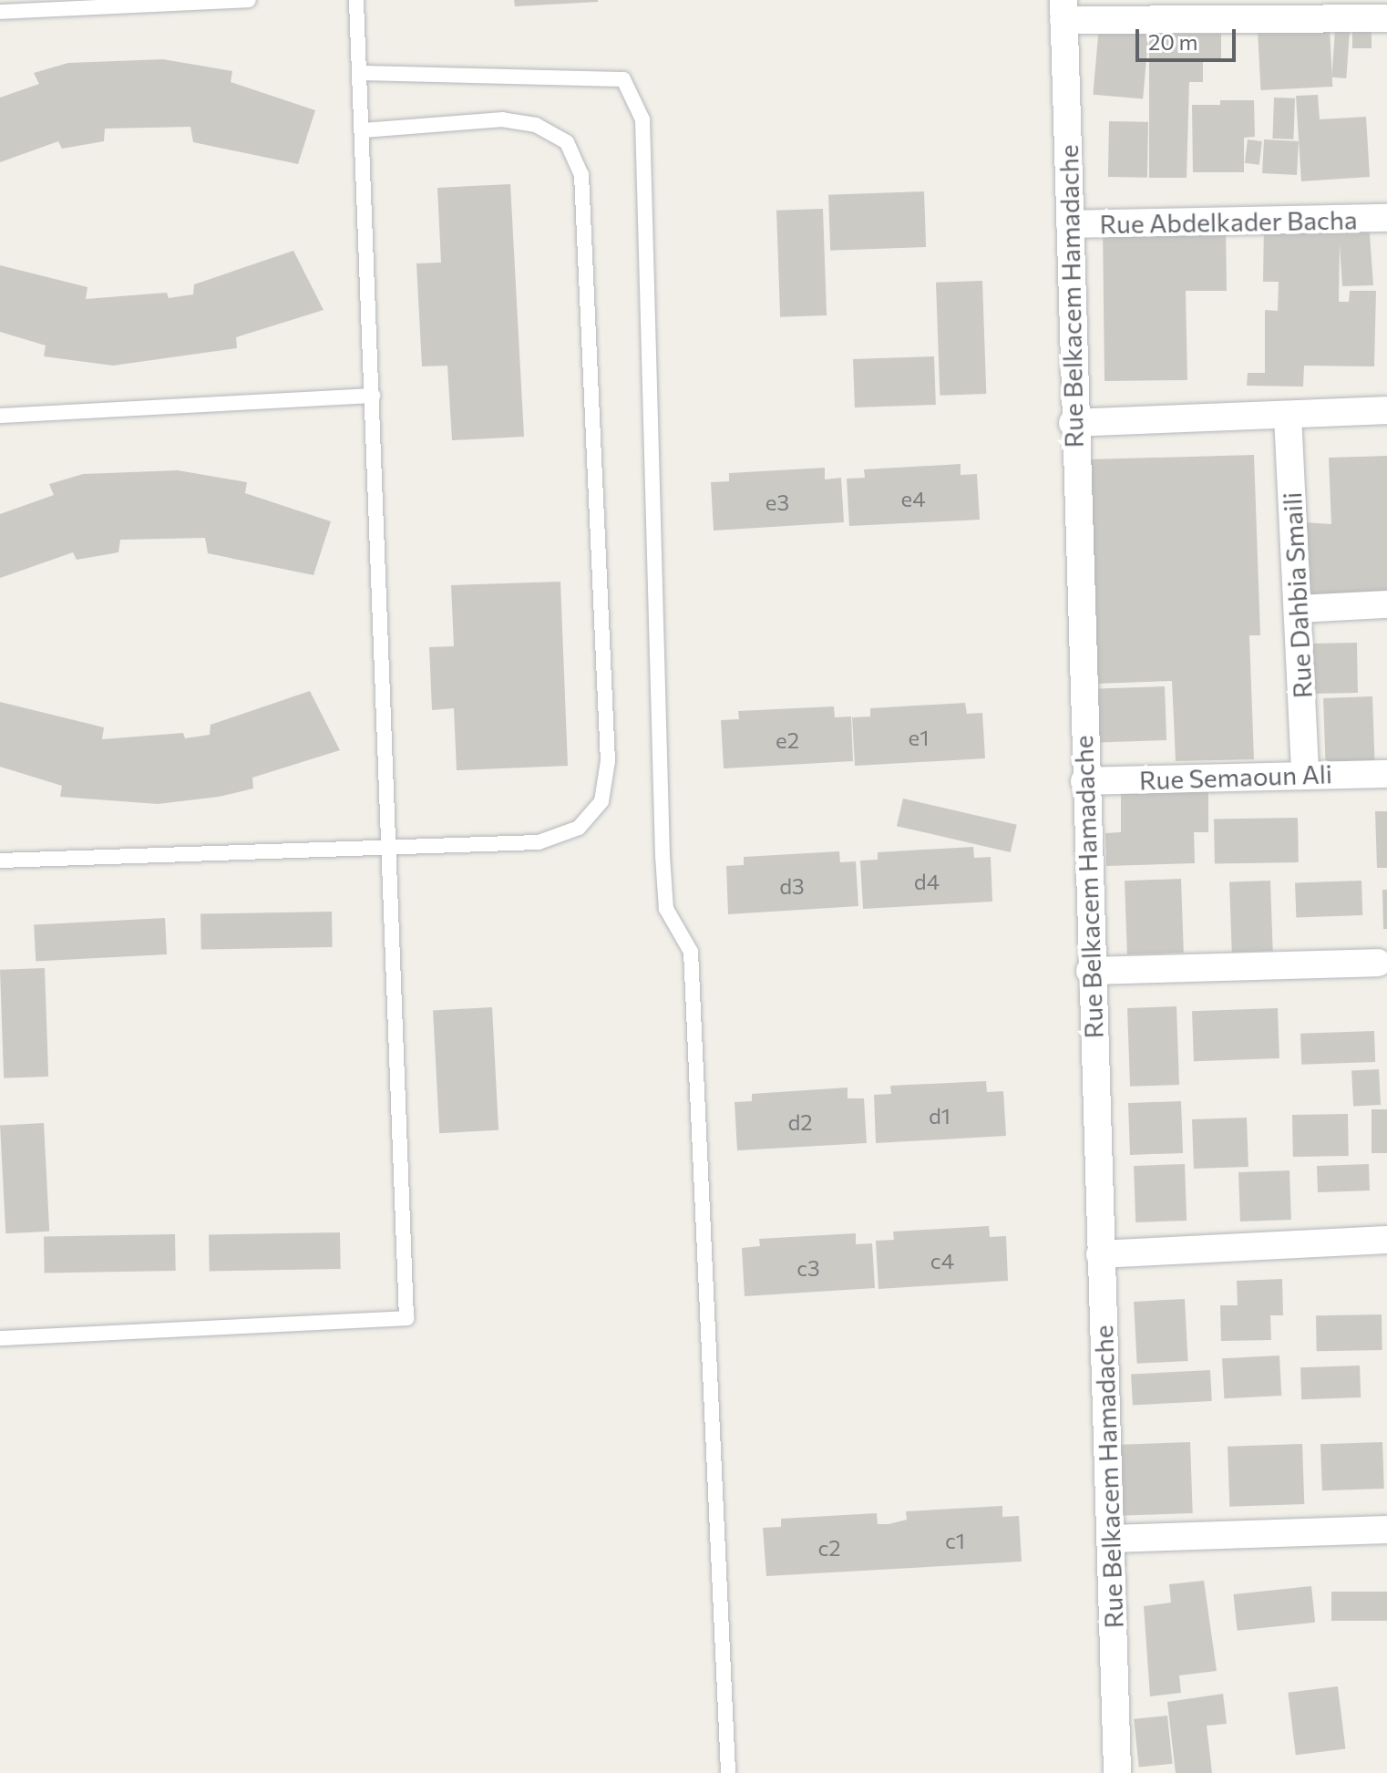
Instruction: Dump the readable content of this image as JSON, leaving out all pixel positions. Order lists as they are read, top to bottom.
{
  "streets": {
    "street": [
      "Rue Abdelkader Bacha",
      "Rue Belkacem Hamadache",
      "Rue Dahbia Smaili",
      "Rue Semaoun Ali"
    ]
  },
  "crossings": [
    ["Rue Abdelkader Bacha", "Rue Belkacem Hamadache"],
    ["Rue Belkacem Hamadache", "Rue Semaoun Ali"],
    ["Rue Dahbia Smaili", "Rue Semaoun Ali"]
  ],
  "house_numbers": [
    "e4",
    "e3",
    "e1",
    "e2",
    "d4",
    "d3",
    "d1",
    "d2",
    "c4",
    "c3",
    "c1",
    "c2"
  ],
  "scale_bar": "20 m"
}
